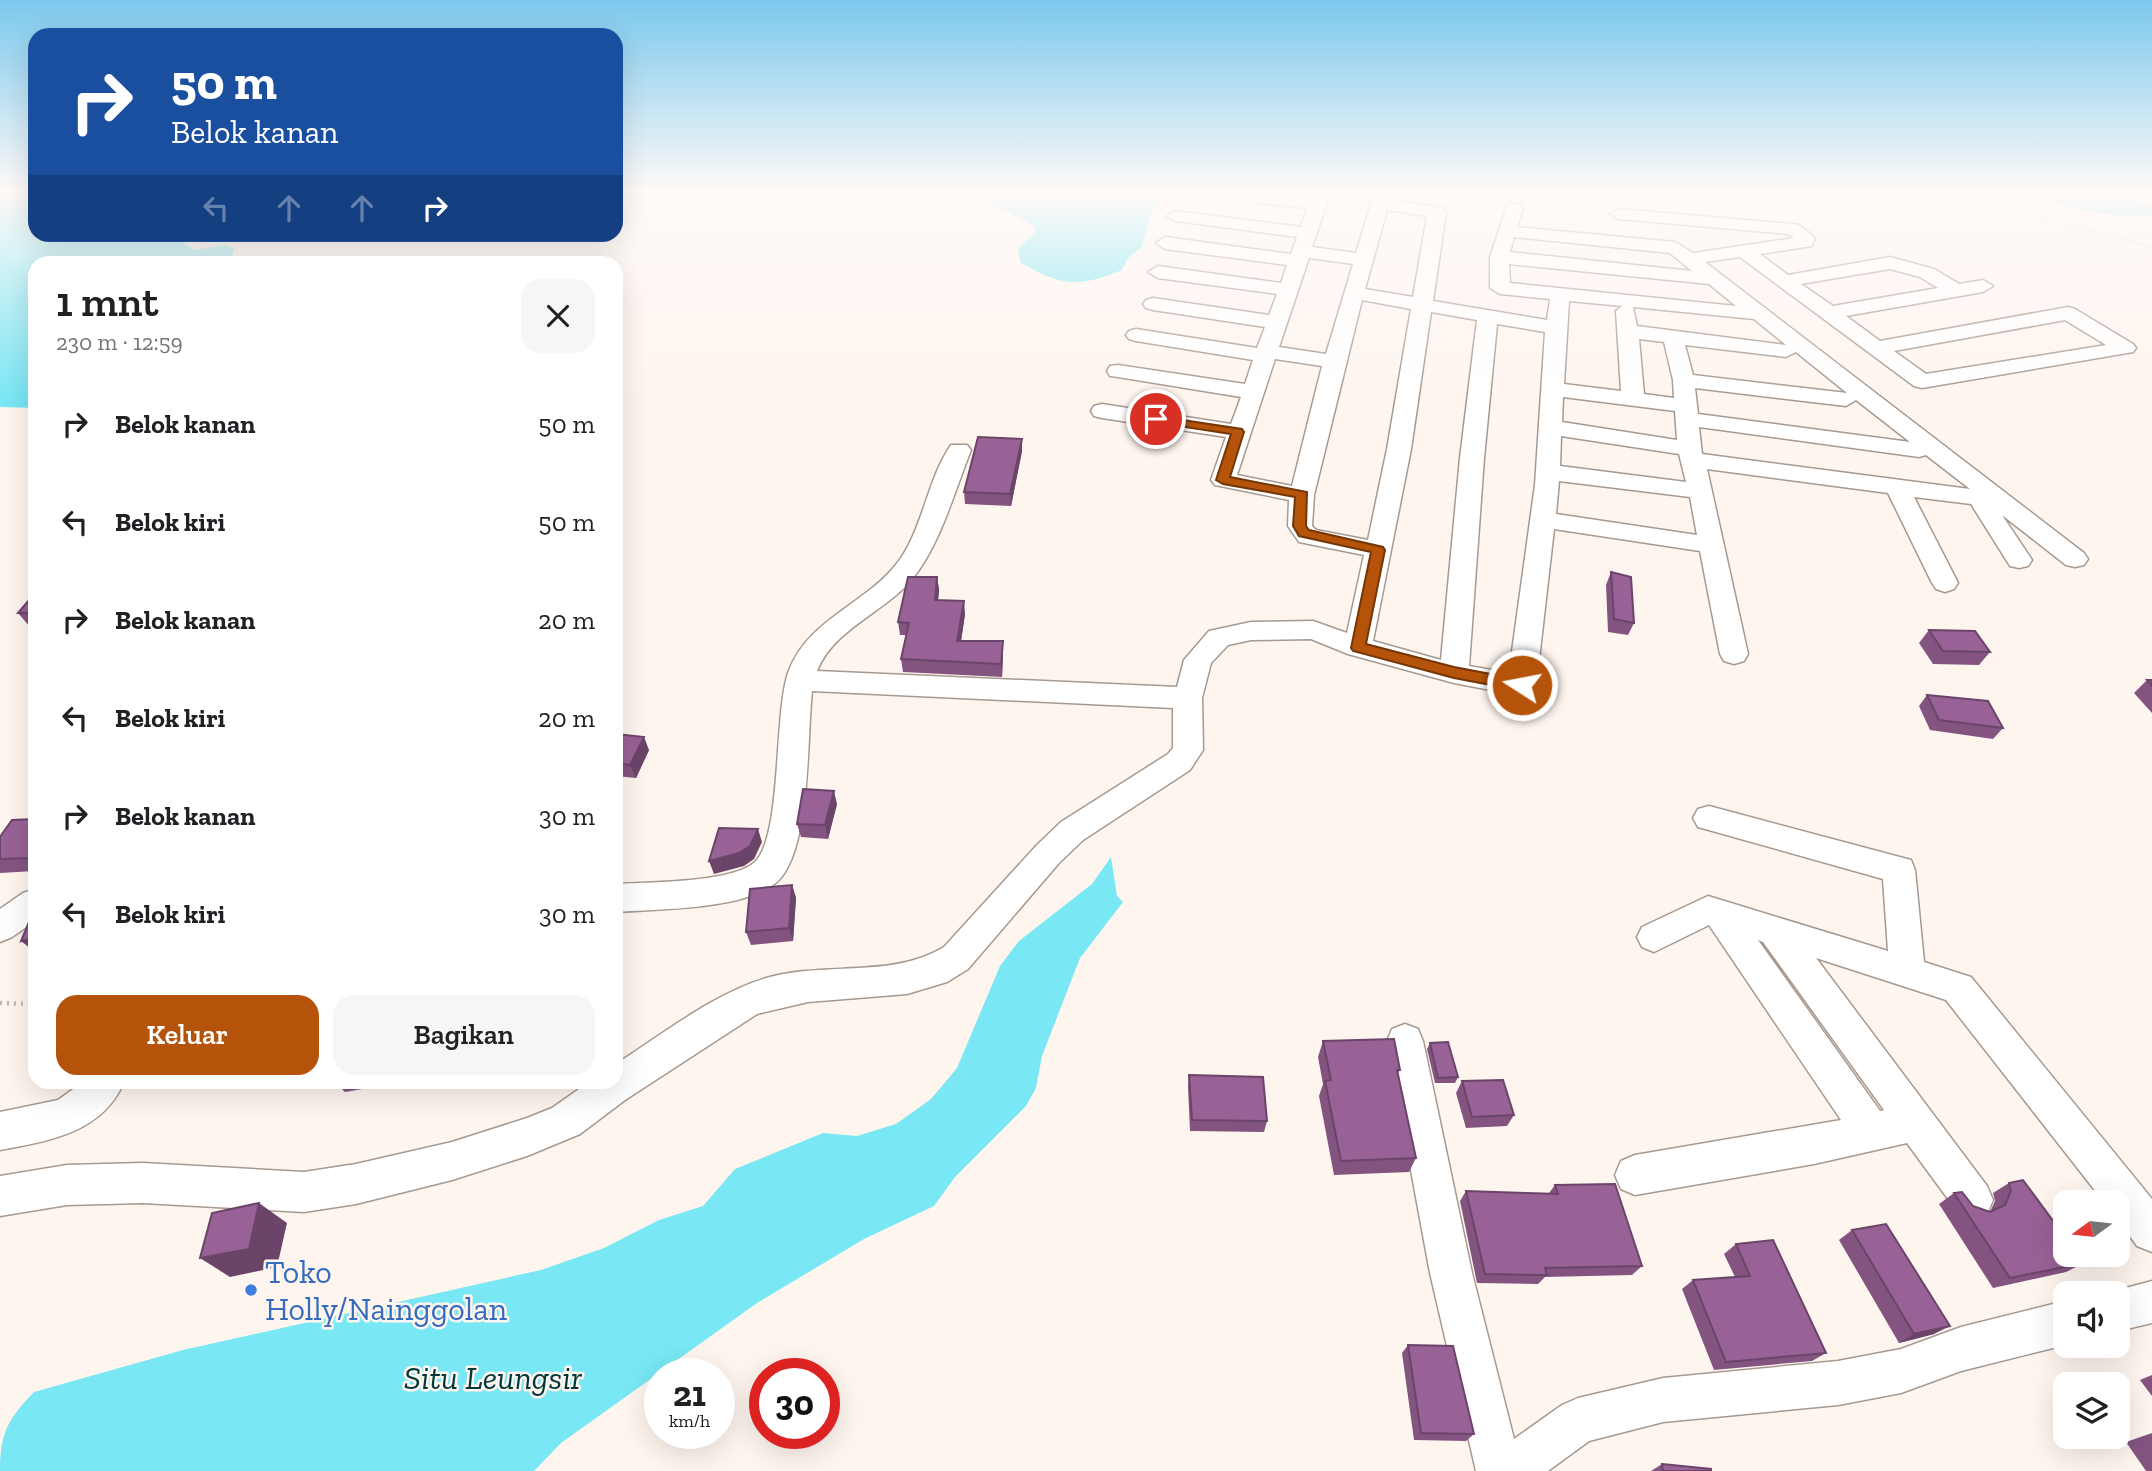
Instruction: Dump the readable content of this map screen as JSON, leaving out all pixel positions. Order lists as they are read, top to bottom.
{
  "water": ["Situ Leungsir"],
  "places": ["Toko Holly/Nainggolan"],
  "north": "left",
  "page": {
    "turn": ["50 m", "Belok kanan"],
    "heading": ["1 mnt", "230 m · 12:59"],
    "list": [
      {
        "name": "Belok kanan",
        "value": "50 m"
      },
      {
        "name": "Belok kiri",
        "value": "50 m"
      },
      {
        "name": "Belok kanan",
        "value": "20 m"
      },
      {
        "name": "Belok kiri",
        "value": "20 m"
      },
      {
        "name": "Belok kanan",
        "value": "30 m"
      },
      {
        "name": "Belok kiri",
        "value": "30 m"
      }
    ],
    "buttons": ["Keluar", "Bagikan"],
    "speed": "21 km/h",
    "limit": "30"
  }
}
